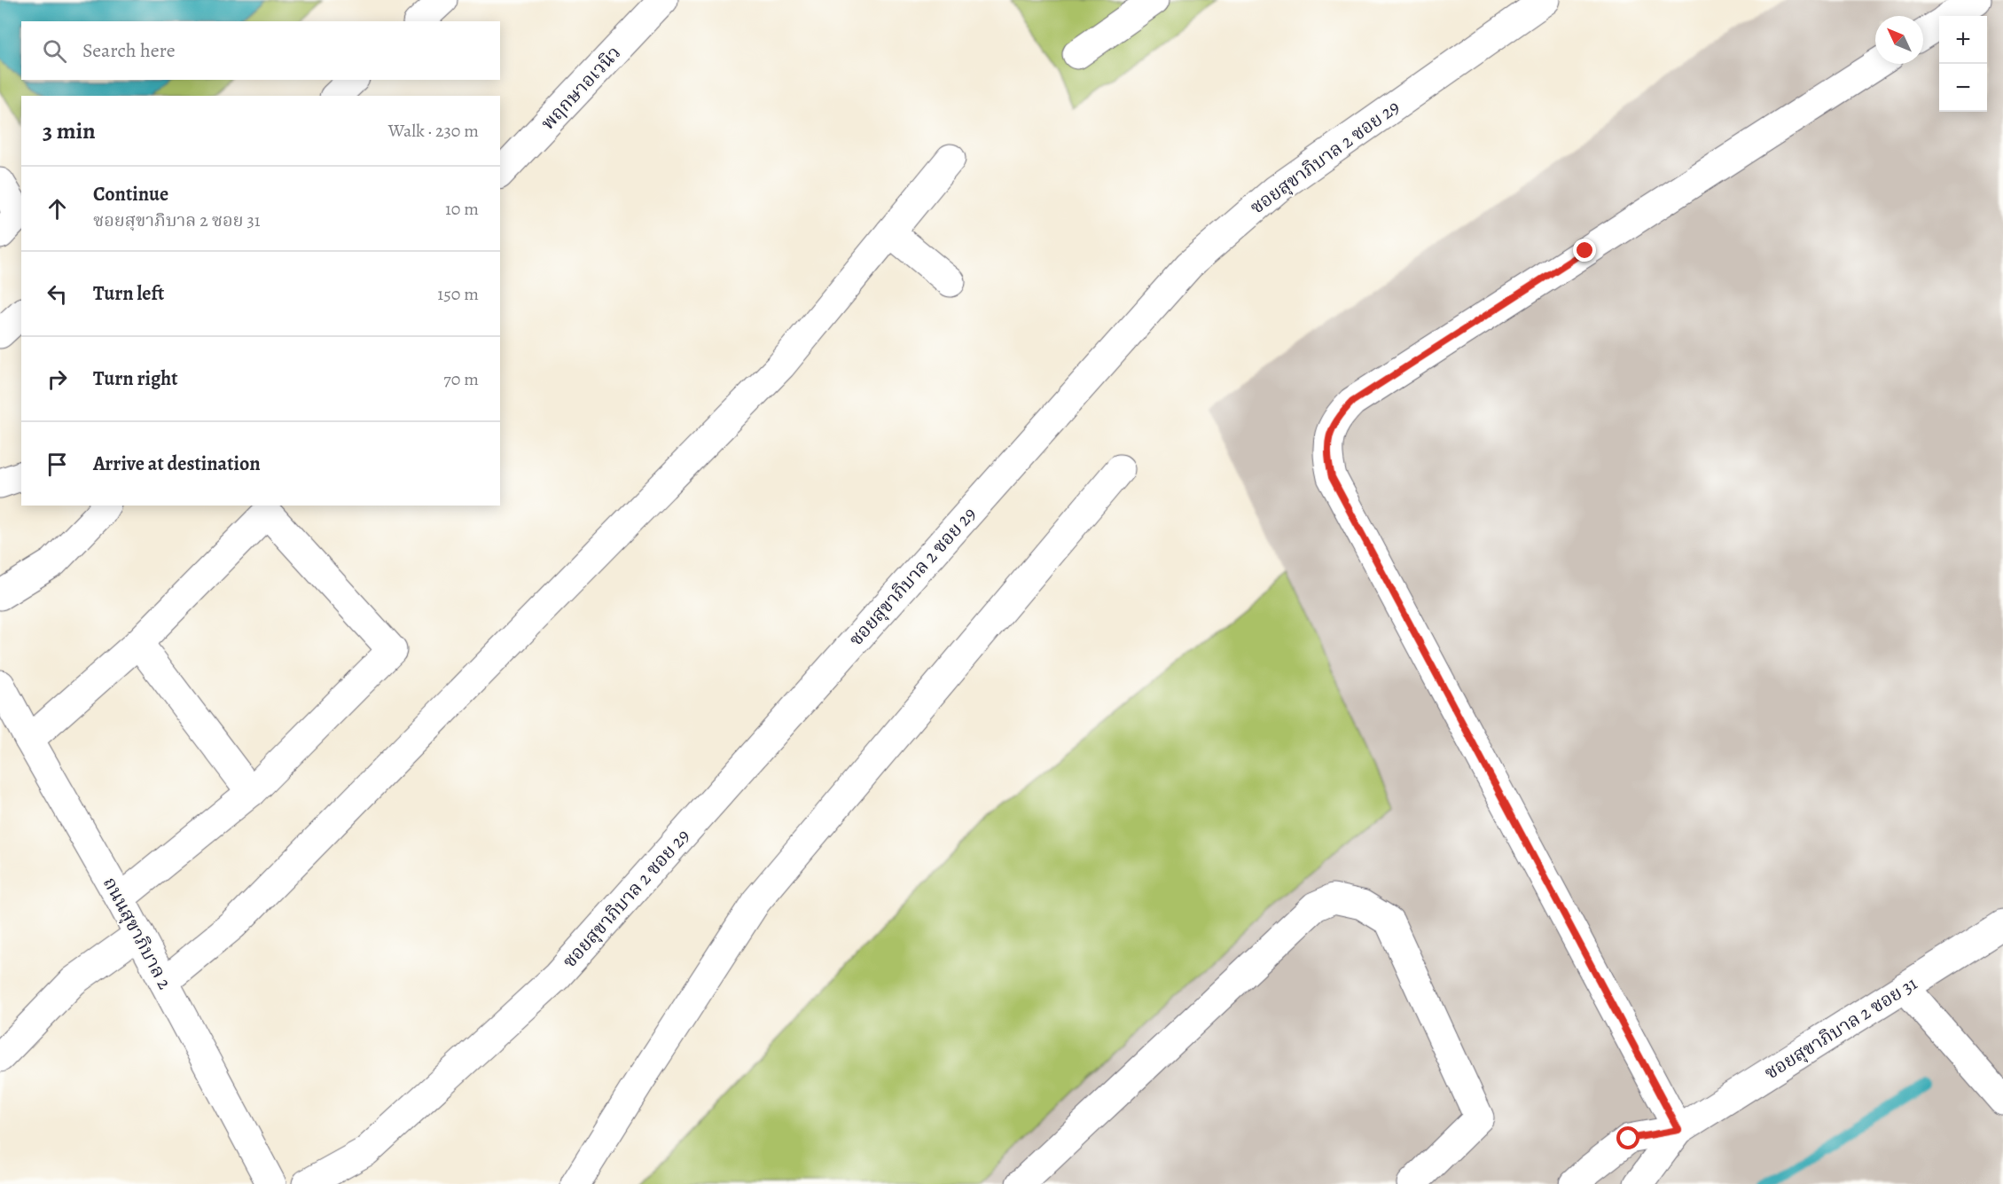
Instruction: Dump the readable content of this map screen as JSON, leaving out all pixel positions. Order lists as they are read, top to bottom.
{
  "streets": {
    "street": [
      "พฤกษาอเวนิว",
      "ซอยสุขาภิบาล 2 ซอย 29",
      "ถนนสุขาภิบาล 2",
      "ซอยสุขาภิบาล 2 ซอย 31"
    ]
  },
  "north": "top left",
  "page": {
    "map_buttons": ["+", "−"],
    "search": "Search here",
    "heading": ["3 min", "Walk · 230 m"],
    "list": [
      ["Continue", "ซอยสุขาภิบาล 2 ซอย 31", "10 m"],
      ["Turn left", "150 m"],
      ["Turn right", "70 m"],
      "Arrive at destination"
    ]
  }
}
